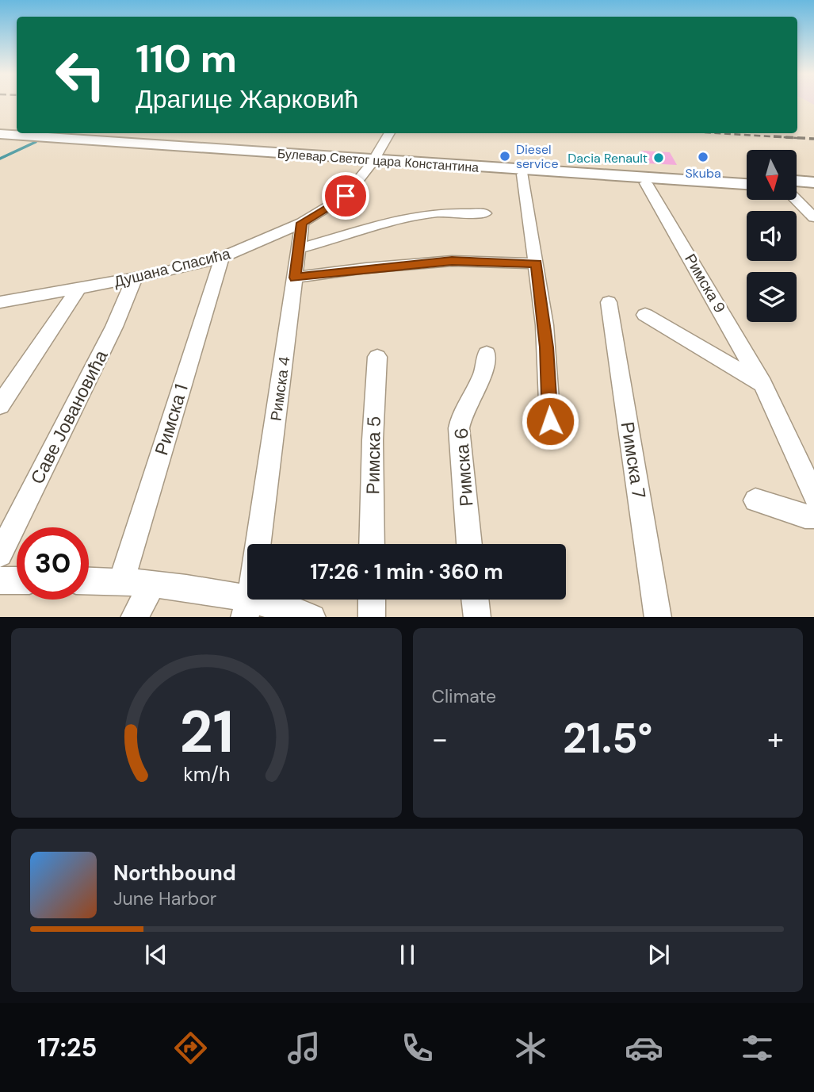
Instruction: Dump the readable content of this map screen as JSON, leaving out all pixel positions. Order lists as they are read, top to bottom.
{
  "streets": {
    "main road": ["Булевар Светог цара Константина"],
    "street": [
      "Душана Спасића",
      "Римска 9",
      "Римска 4",
      "Саве Јовановића",
      "Римска 1",
      "Римска 5",
      "Римска 7",
      "Римска 6"
    ]
  },
  "crossings": [
    ["Булевар Светог цара Константина", "Душана Спасића"],
    ["Душана Спасића", "Римска 4"],
    ["Душана Спасића", "Саве Јовановића"],
    ["Душана Спасића", "Римска 1"]
  ],
  "places": ["Diesel service", "Skuba", "Dacia Renault"],
  "north": "bottom",
  "page": {
    "turn": ["110 m", "Драгице Жарковић"],
    "limit": "30",
    "trip": "17:26 · 1 min · 360 m",
    "tile": "Climate",
    "heat": ["−", "21.5°", "+"],
    "song": ["Northbound", "June Harbor"],
    "tabs": "17:25",
    "gauge": ["21", "km/h"]
  }
}
